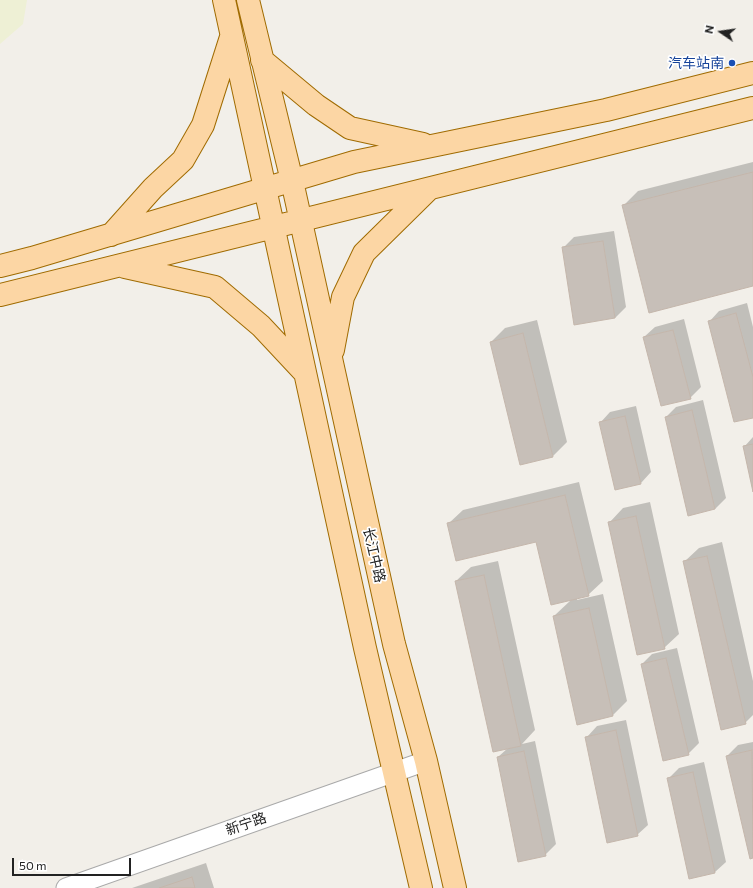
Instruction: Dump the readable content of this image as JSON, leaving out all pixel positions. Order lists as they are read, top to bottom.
{
  "streets": {
    "main road": ["长江中路"],
    "street": ["新宁路"]
  },
  "crossings": [
    ["长江中路", "新宁路"]
  ],
  "places": ["汽车站南"],
  "scale_bar": "50 m",
  "north": "left"
}
